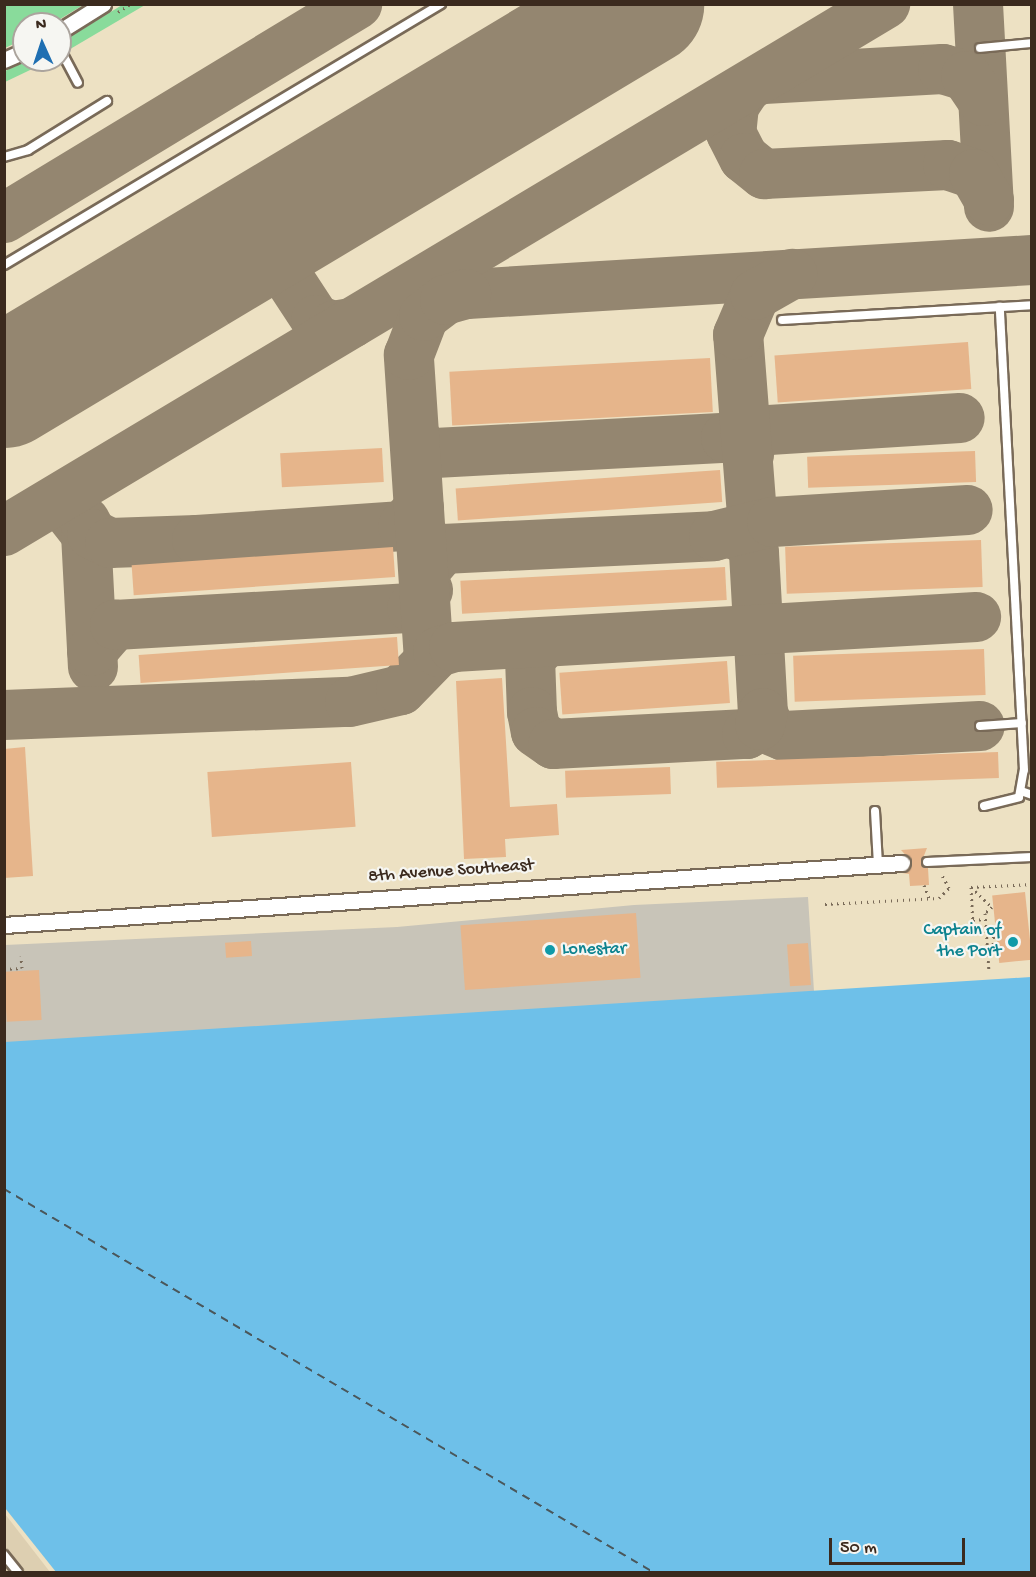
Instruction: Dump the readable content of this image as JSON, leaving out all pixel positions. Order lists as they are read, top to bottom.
{
  "streets": {
    "street": ["8th Avenue Southeast"]
  },
  "places": ["Captain of the Port", "Lonestar"],
  "scale_bar": "50 m",
  "north": "top"
}
